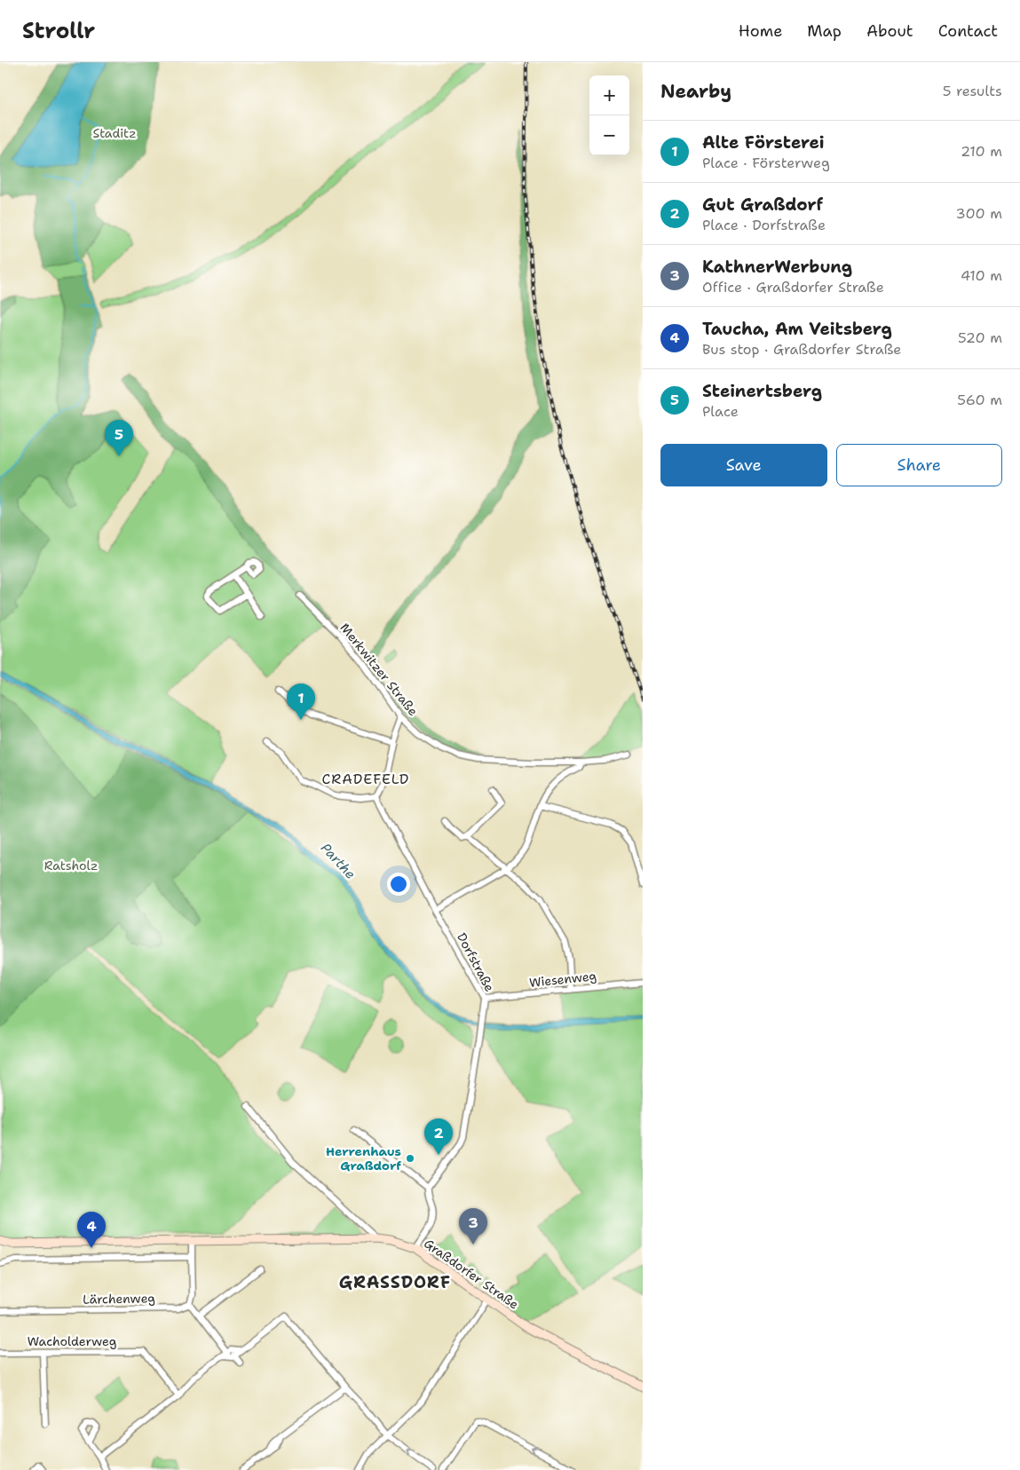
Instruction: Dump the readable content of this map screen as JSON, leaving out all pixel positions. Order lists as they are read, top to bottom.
{
  "streets": {
    "street": [
      "Merkwitzer Straße",
      "Dorfstraße",
      "Wiesenweg",
      "Graßdorfer Straße",
      "Lärchenweg",
      "Wacholderweg"
    ]
  },
  "crossings": [
    ["Dorfstraße", "Wiesenweg"]
  ],
  "districts": ["CRADEFELD", "GRASSDORF"],
  "water": ["Parthe"],
  "parks": ["Staditz", "Ratsholz"],
  "places": ["Herrenhaus Graßdorf"],
  "page": {
    "header": "Strollr",
    "nav": [
      "Home",
      "Map",
      "About",
      "Contact"
    ],
    "heading": ["Nearby", "5 results"],
    "map_buttons": ["+", "−"],
    "list": [
      {
        "mark": "1",
        "name": "Alte Försterei",
        "note": "Place · Försterweg",
        "value": "210 m"
      },
      {
        "mark": "2",
        "name": "Gut Graßdorf",
        "note": "Place · Dorfstraße",
        "value": "300 m"
      },
      {
        "mark": "3",
        "name": "KathnerWerbung",
        "note": "Office · Graßdorfer Straße",
        "value": "410 m"
      },
      {
        "mark": "4",
        "name": "Taucha, Am Veitsberg",
        "note": "Bus stop · Graßdorfer Straße",
        "value": "520 m"
      },
      {
        "mark": "5",
        "name": "Steinertsberg",
        "note": "Place",
        "value": "560 m"
      }
    ],
    "pins": [
      "5",
      "1",
      "2",
      "3",
      "4"
    ],
    "buttons": ["Save", "Share"]
  }
}
